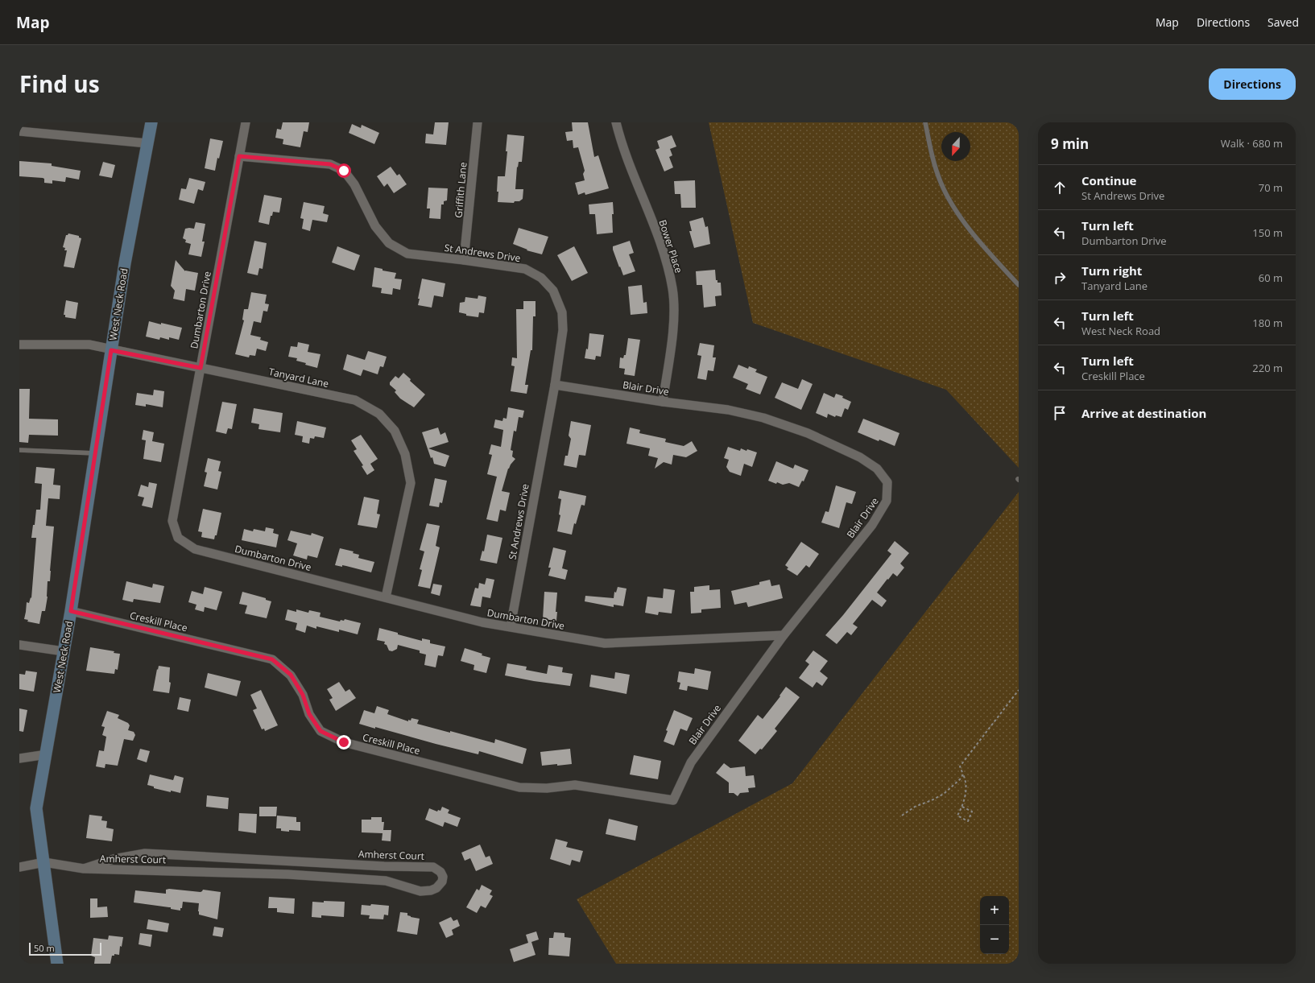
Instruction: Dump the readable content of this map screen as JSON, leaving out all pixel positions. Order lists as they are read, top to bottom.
{
  "streets": {
    "street": [
      "Griffith Lane",
      "Bower Place",
      "St Andrews Drive",
      "West Neck Road",
      "Dumbarton Drive",
      "Tanyard Lane",
      "Blair Drive",
      "Creskill Place",
      "Amherst Court"
    ]
  },
  "crossings": [
    ["Griffith Lane", "St Andrews Drive"],
    ["Bower Place", "Blair Drive"],
    ["St Andrews Drive", "Dumbarton Drive"],
    ["St Andrews Drive", "Blair Drive"],
    ["West Neck Road", "Tanyard Lane"],
    ["West Neck Road", "Creskill Place"],
    ["West Neck Road", "Amherst Court"],
    ["Dumbarton Drive", "Tanyard Lane"],
    ["Dumbarton Drive", "Blair Drive"],
    ["Blair Drive", "Creskill Place"]
  ],
  "scale_bar": "50 m",
  "north": "bottom",
  "page": {
    "header": "Map",
    "nav": ["Map", "Directions", "Saved"],
    "title": "Find us",
    "buttons": "Directions",
    "heading": ["9 min", "Walk · 680 m"],
    "list": [
      ["Continue", "St Andrews Drive", "70 m"],
      ["Turn left", "Dumbarton Drive", "150 m"],
      ["Turn right", "Tanyard Lane", "60 m"],
      ["Turn left", "West Neck Road", "180 m"],
      ["Turn left", "Creskill Place", "220 m"],
      "Arrive at destination"
    ],
    "map_buttons": ["+", "−"],
    "scale": "50 m"
  }
}
